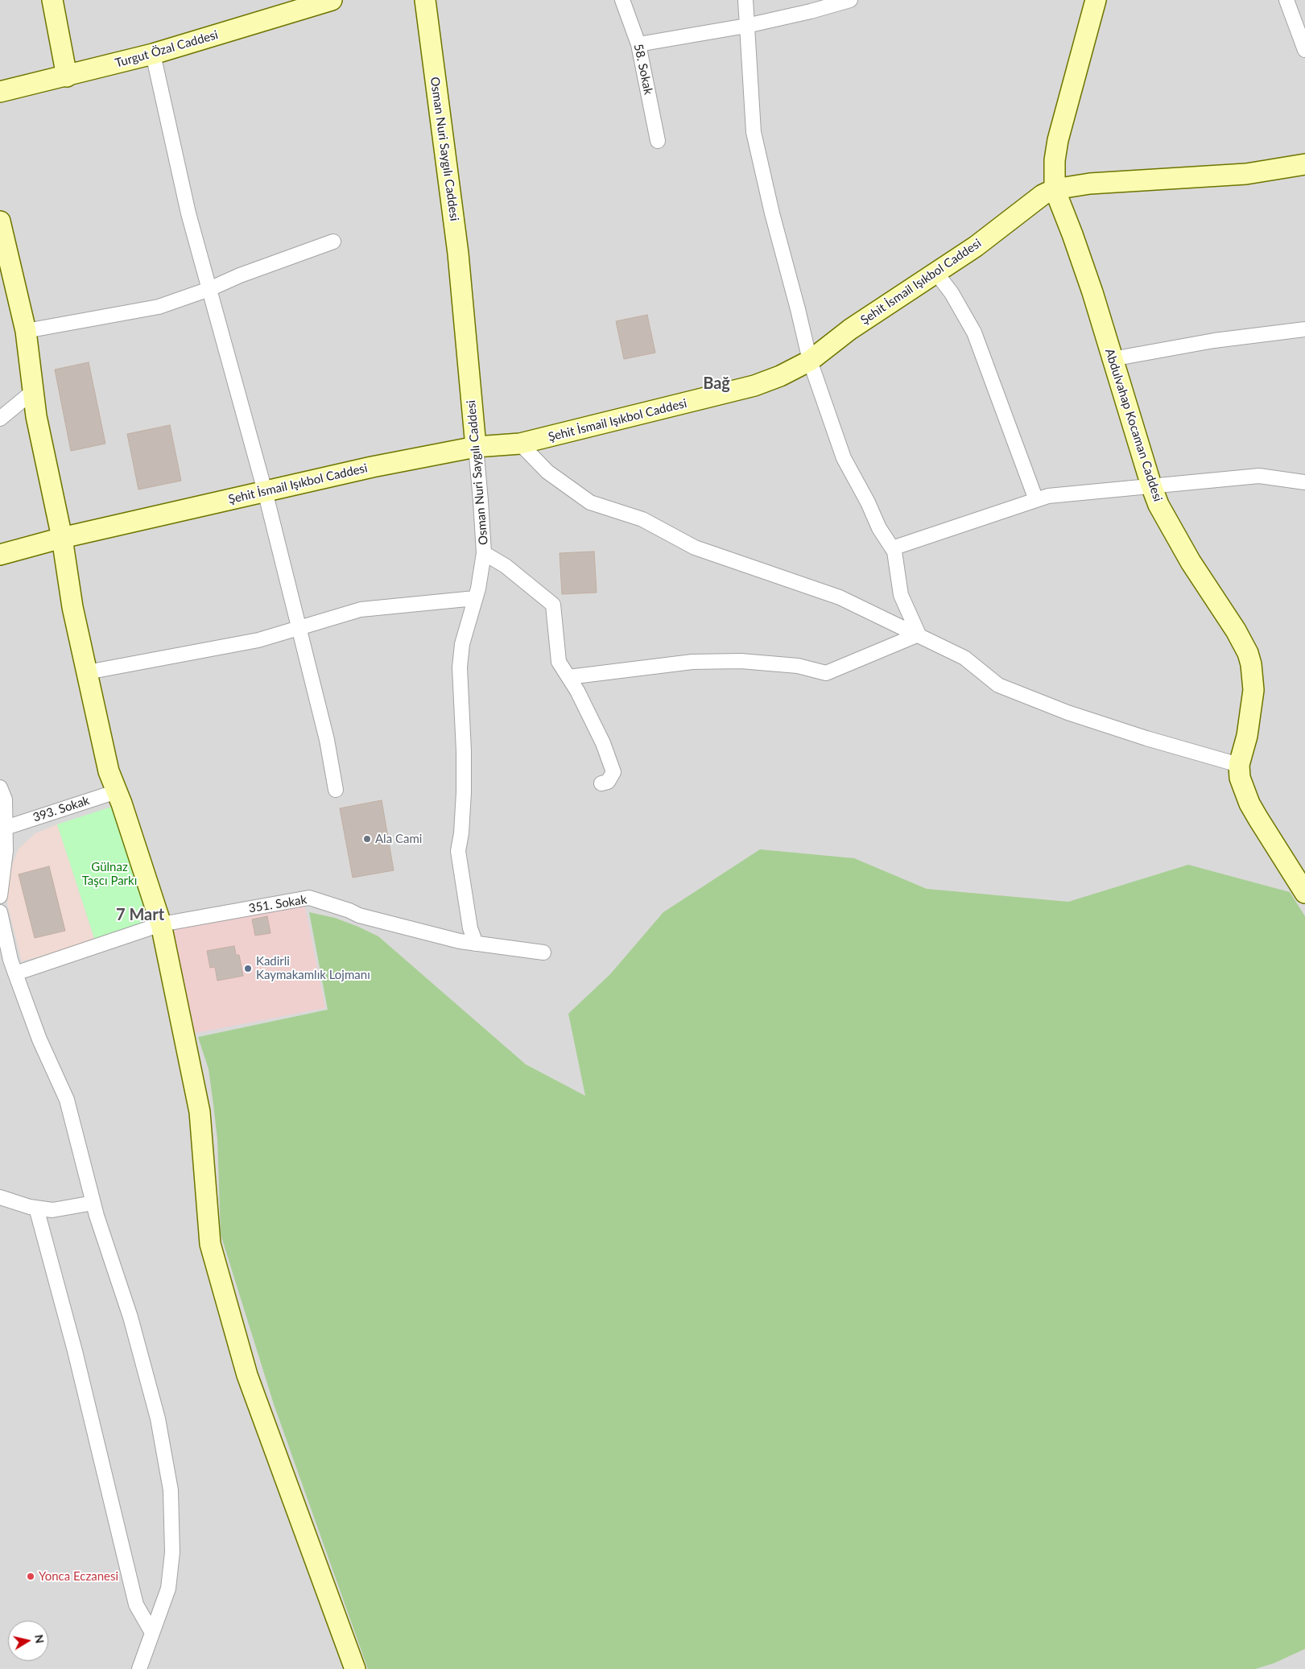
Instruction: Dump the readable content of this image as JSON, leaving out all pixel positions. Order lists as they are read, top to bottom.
{
  "streets": {
    "street": [
      "Turgut Özal Caddesi",
      "58. Sokak",
      "Osman Nuri Saygılı Caddesi",
      "Şehit İsmail Işıkbol Caddesi",
      "Abdulvahap Kocaman Caddesi",
      "393. Sokak",
      "351. Sokak"
    ]
  },
  "crossings": [
    ["Osman Nuri Saygılı Caddesi", "Şehit İsmail Işıkbol Caddesi"],
    ["Osman Nuri Saygılı Caddesi", "351. Sokak"],
    ["Şehit İsmail Işıkbol Caddesi", "Abdulvahap Kocaman Caddesi"]
  ],
  "districts": ["Bağ", "7 Mart"],
  "parks": ["Gülnaz Taşcı Parkı"],
  "places": ["Ala Cami", "Kadirli Kaymakamlık Lojmanı", "Yonca Eczanesi"],
  "north": "right"
}
